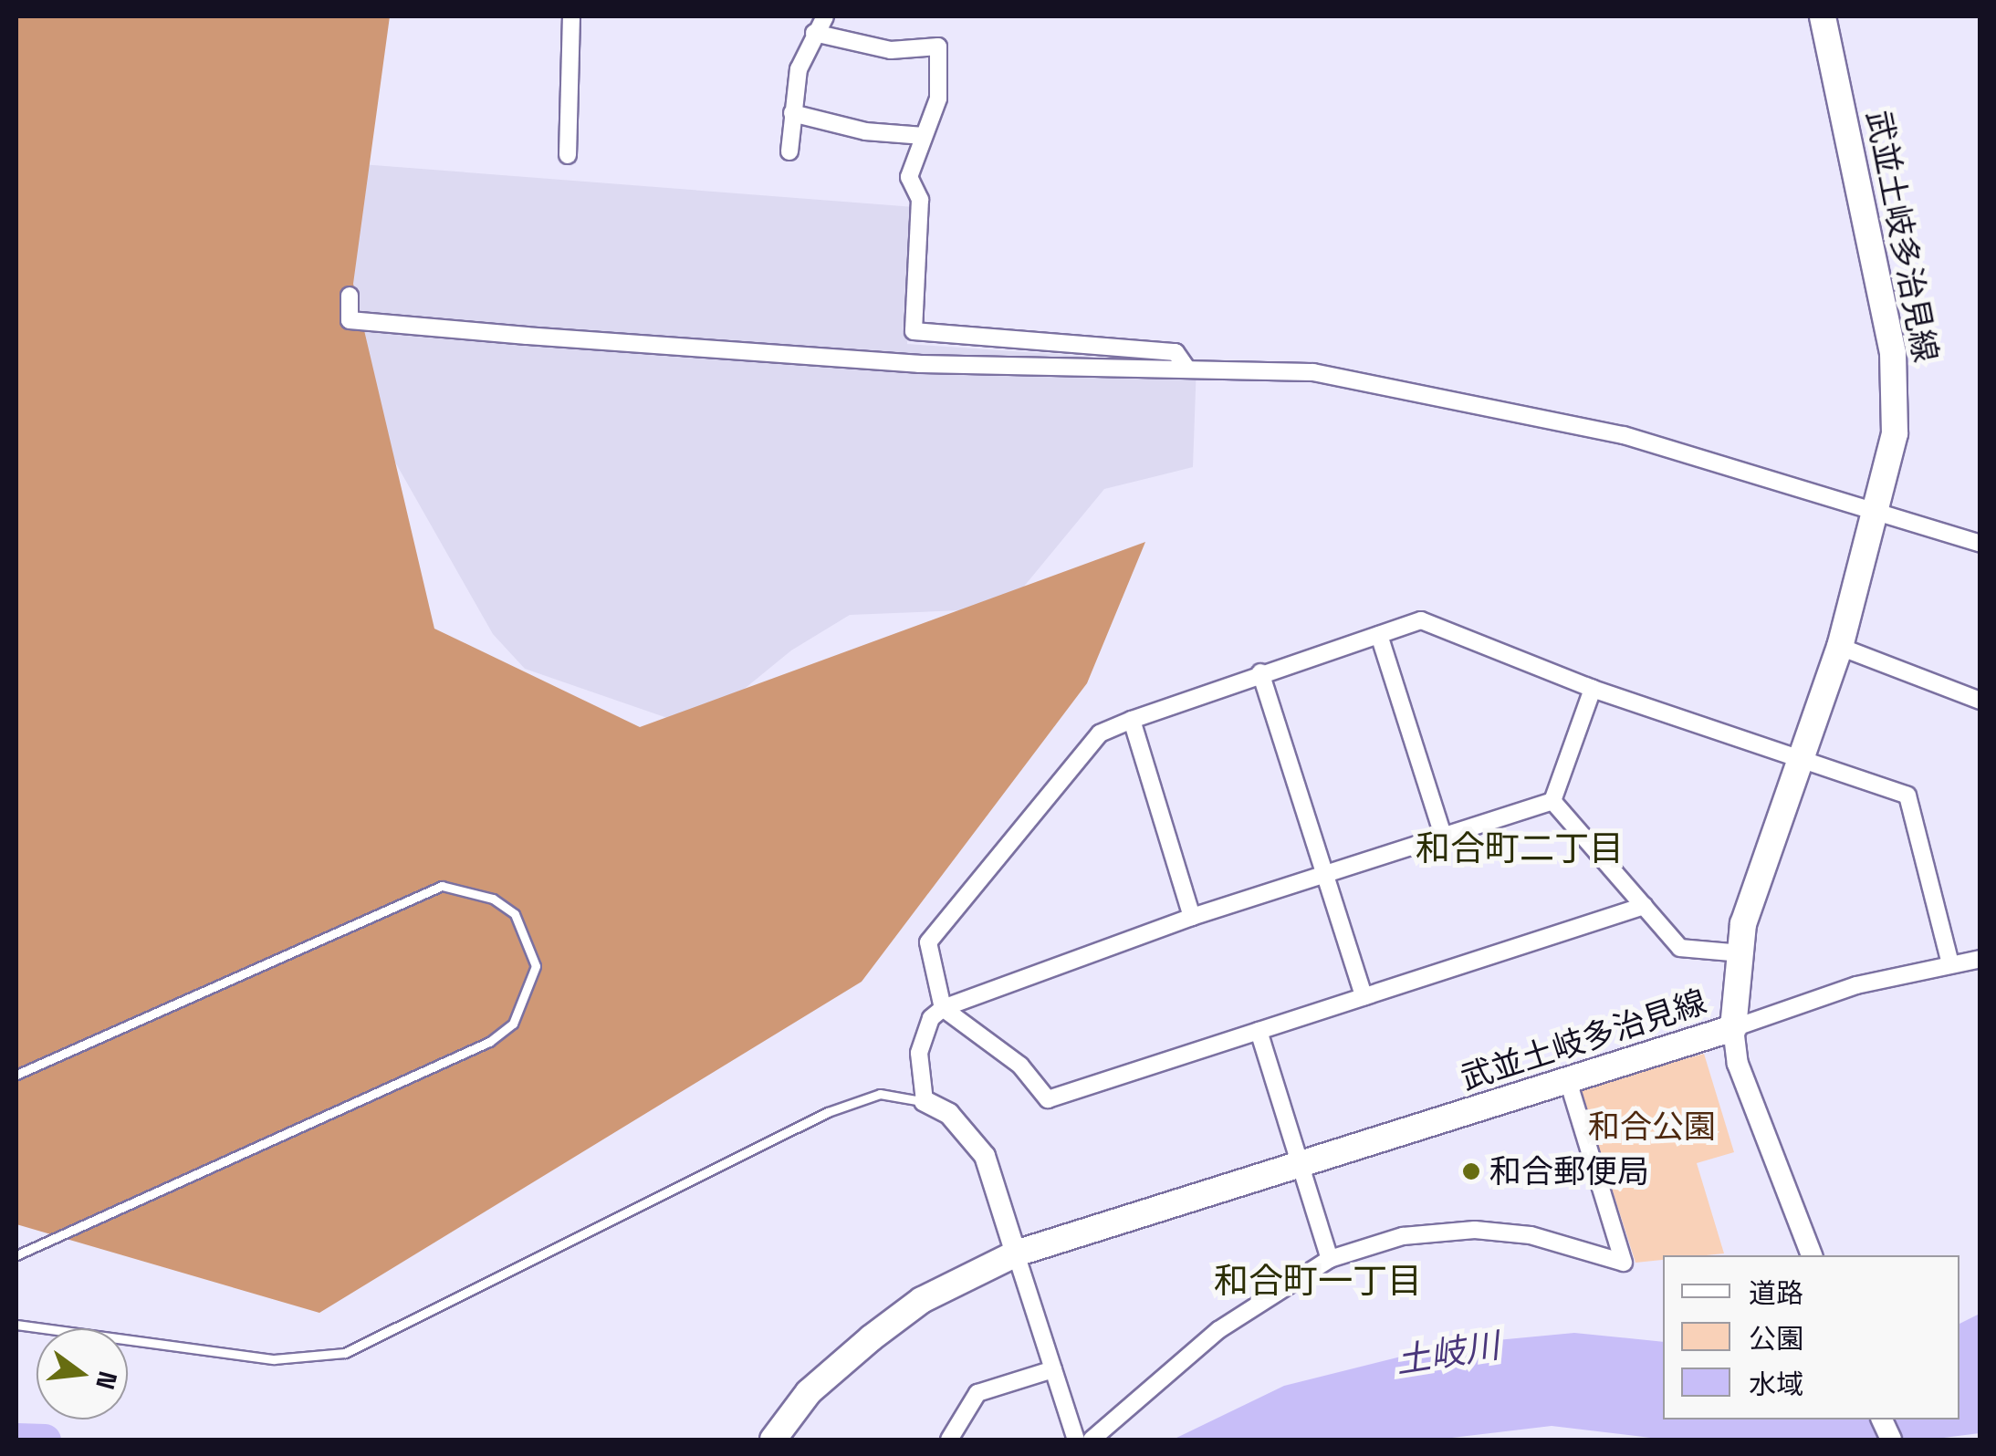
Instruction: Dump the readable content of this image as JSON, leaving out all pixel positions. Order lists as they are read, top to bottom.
{
  "streets": {
    "main road": ["武並土岐多治見線"]
  },
  "districts": ["和合町二丁目", "和合町一丁目"],
  "water": ["土岐川"],
  "parks": ["和合公園"],
  "places": ["和合郵便局"],
  "legend": ["道路", "公園", "水域"],
  "north": "right"
}
